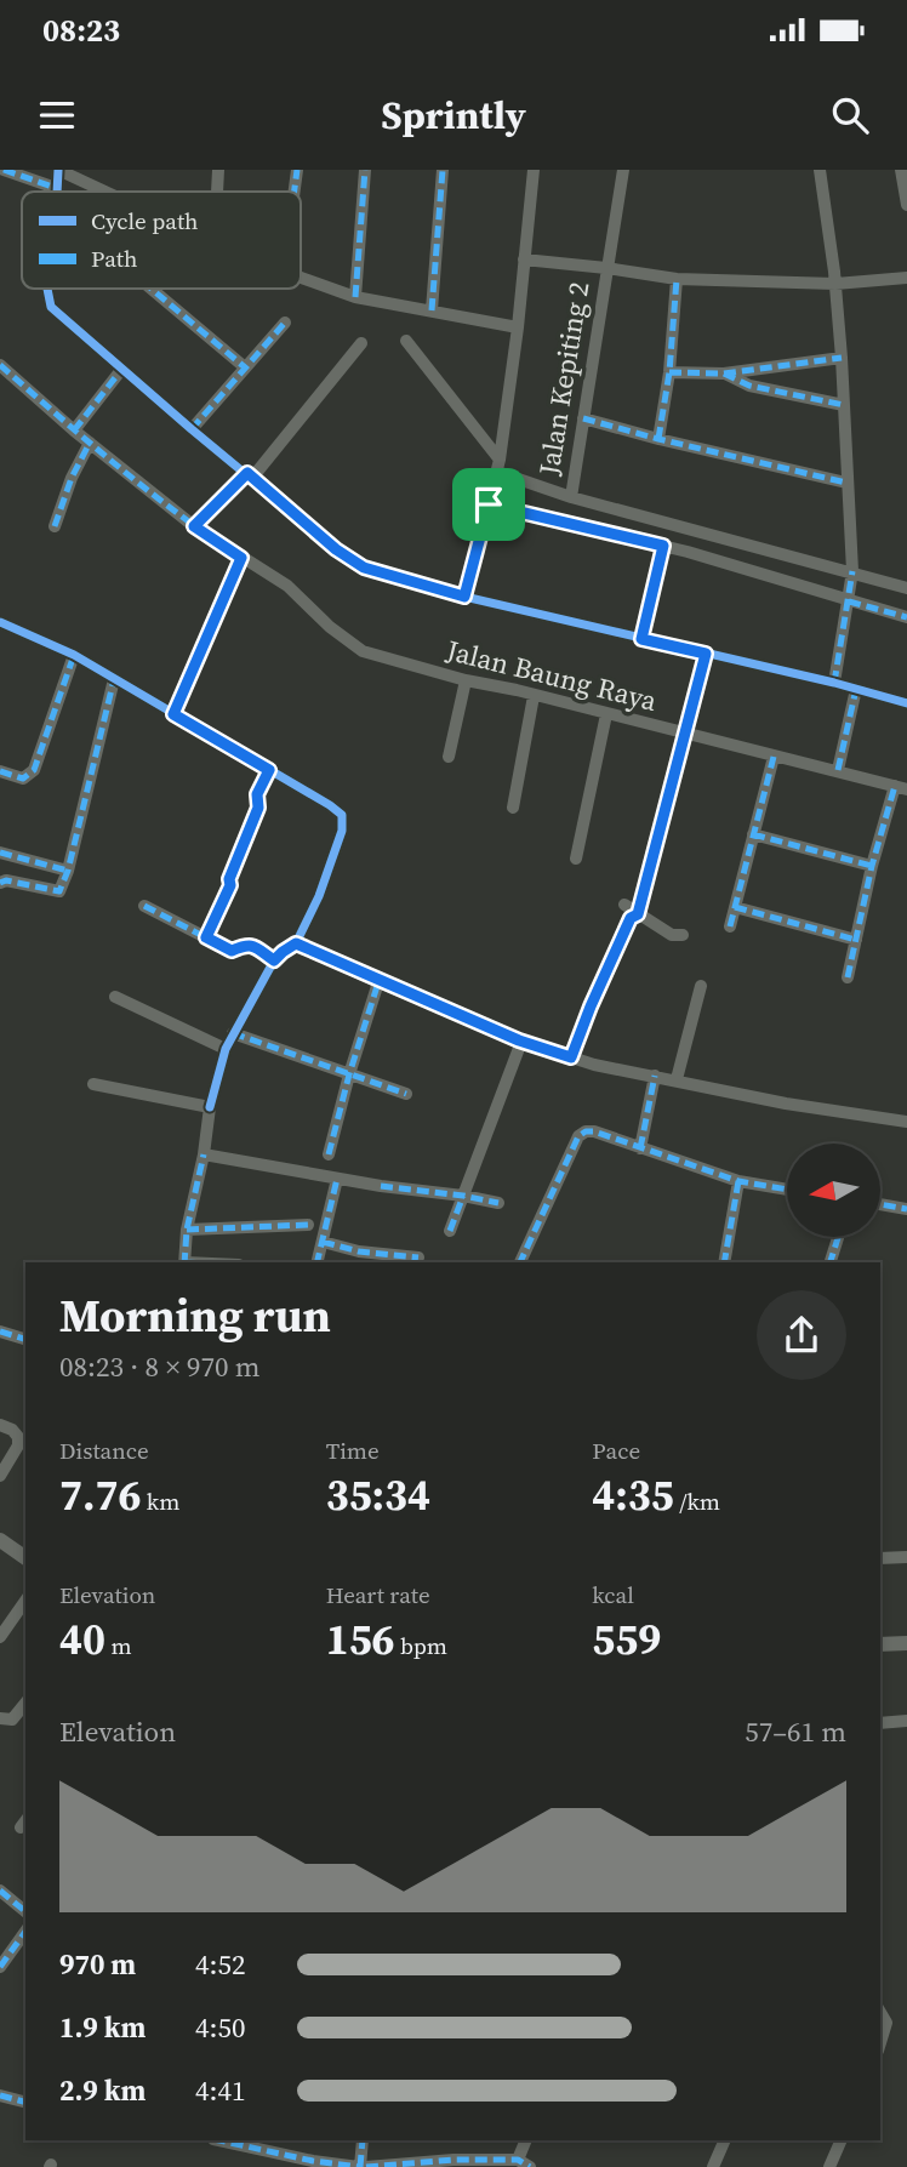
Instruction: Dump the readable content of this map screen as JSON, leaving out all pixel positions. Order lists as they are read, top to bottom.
{
  "streets": {
    "street": ["Jalan Kepiting 2", "Jalan Baung Raya"]
  },
  "legend": ["Cycle path", "Path"],
  "north": "left",
  "page": {
    "status": "08:23",
    "header": "Sprintly",
    "heading": ["Morning run", "08:23 · 8 × 970 m"],
    "stats": [
      ["Distance", "7.76 km"],
      ["Time", "35:34"],
      ["Pace", "4:35 /km"],
      ["Elevation", "40 m"],
      ["Heart rate", "156 bpm"],
      ["kcal", "559"]
    ],
    "chart": ["Elevation", "57–61 m"],
    "list": [
      {
        "name": "970 m",
        "note": "4:52"
      },
      {
        "name": "1.9 km",
        "note": "4:50"
      },
      {
        "name": "2.9 km",
        "note": "4:41"
      }
    ]
  }
}
